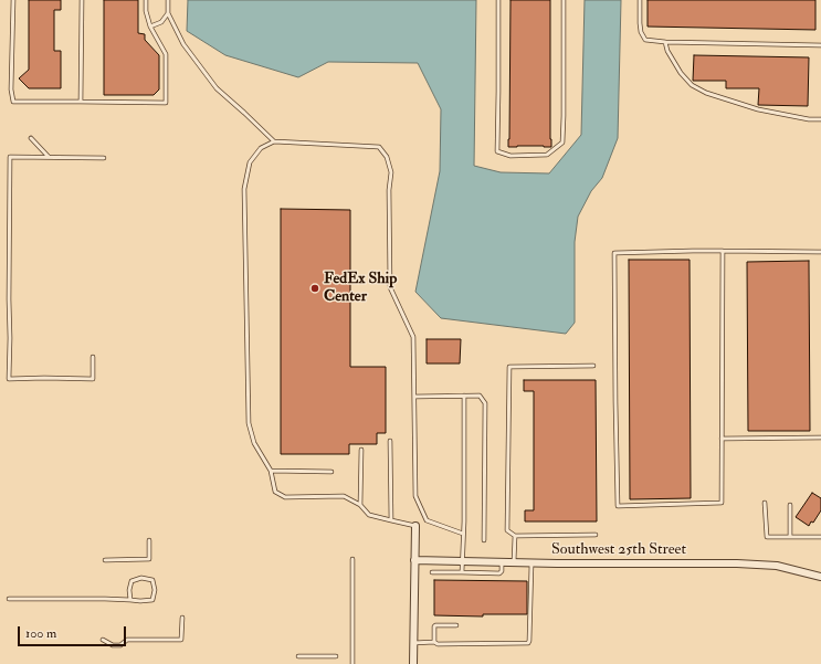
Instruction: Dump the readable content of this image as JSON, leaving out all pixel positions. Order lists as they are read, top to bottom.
{
  "streets": {
    "street": ["Southwest 25th Street"]
  },
  "places": ["FedEx Ship Center"],
  "scale_bar": "100 m"
}
